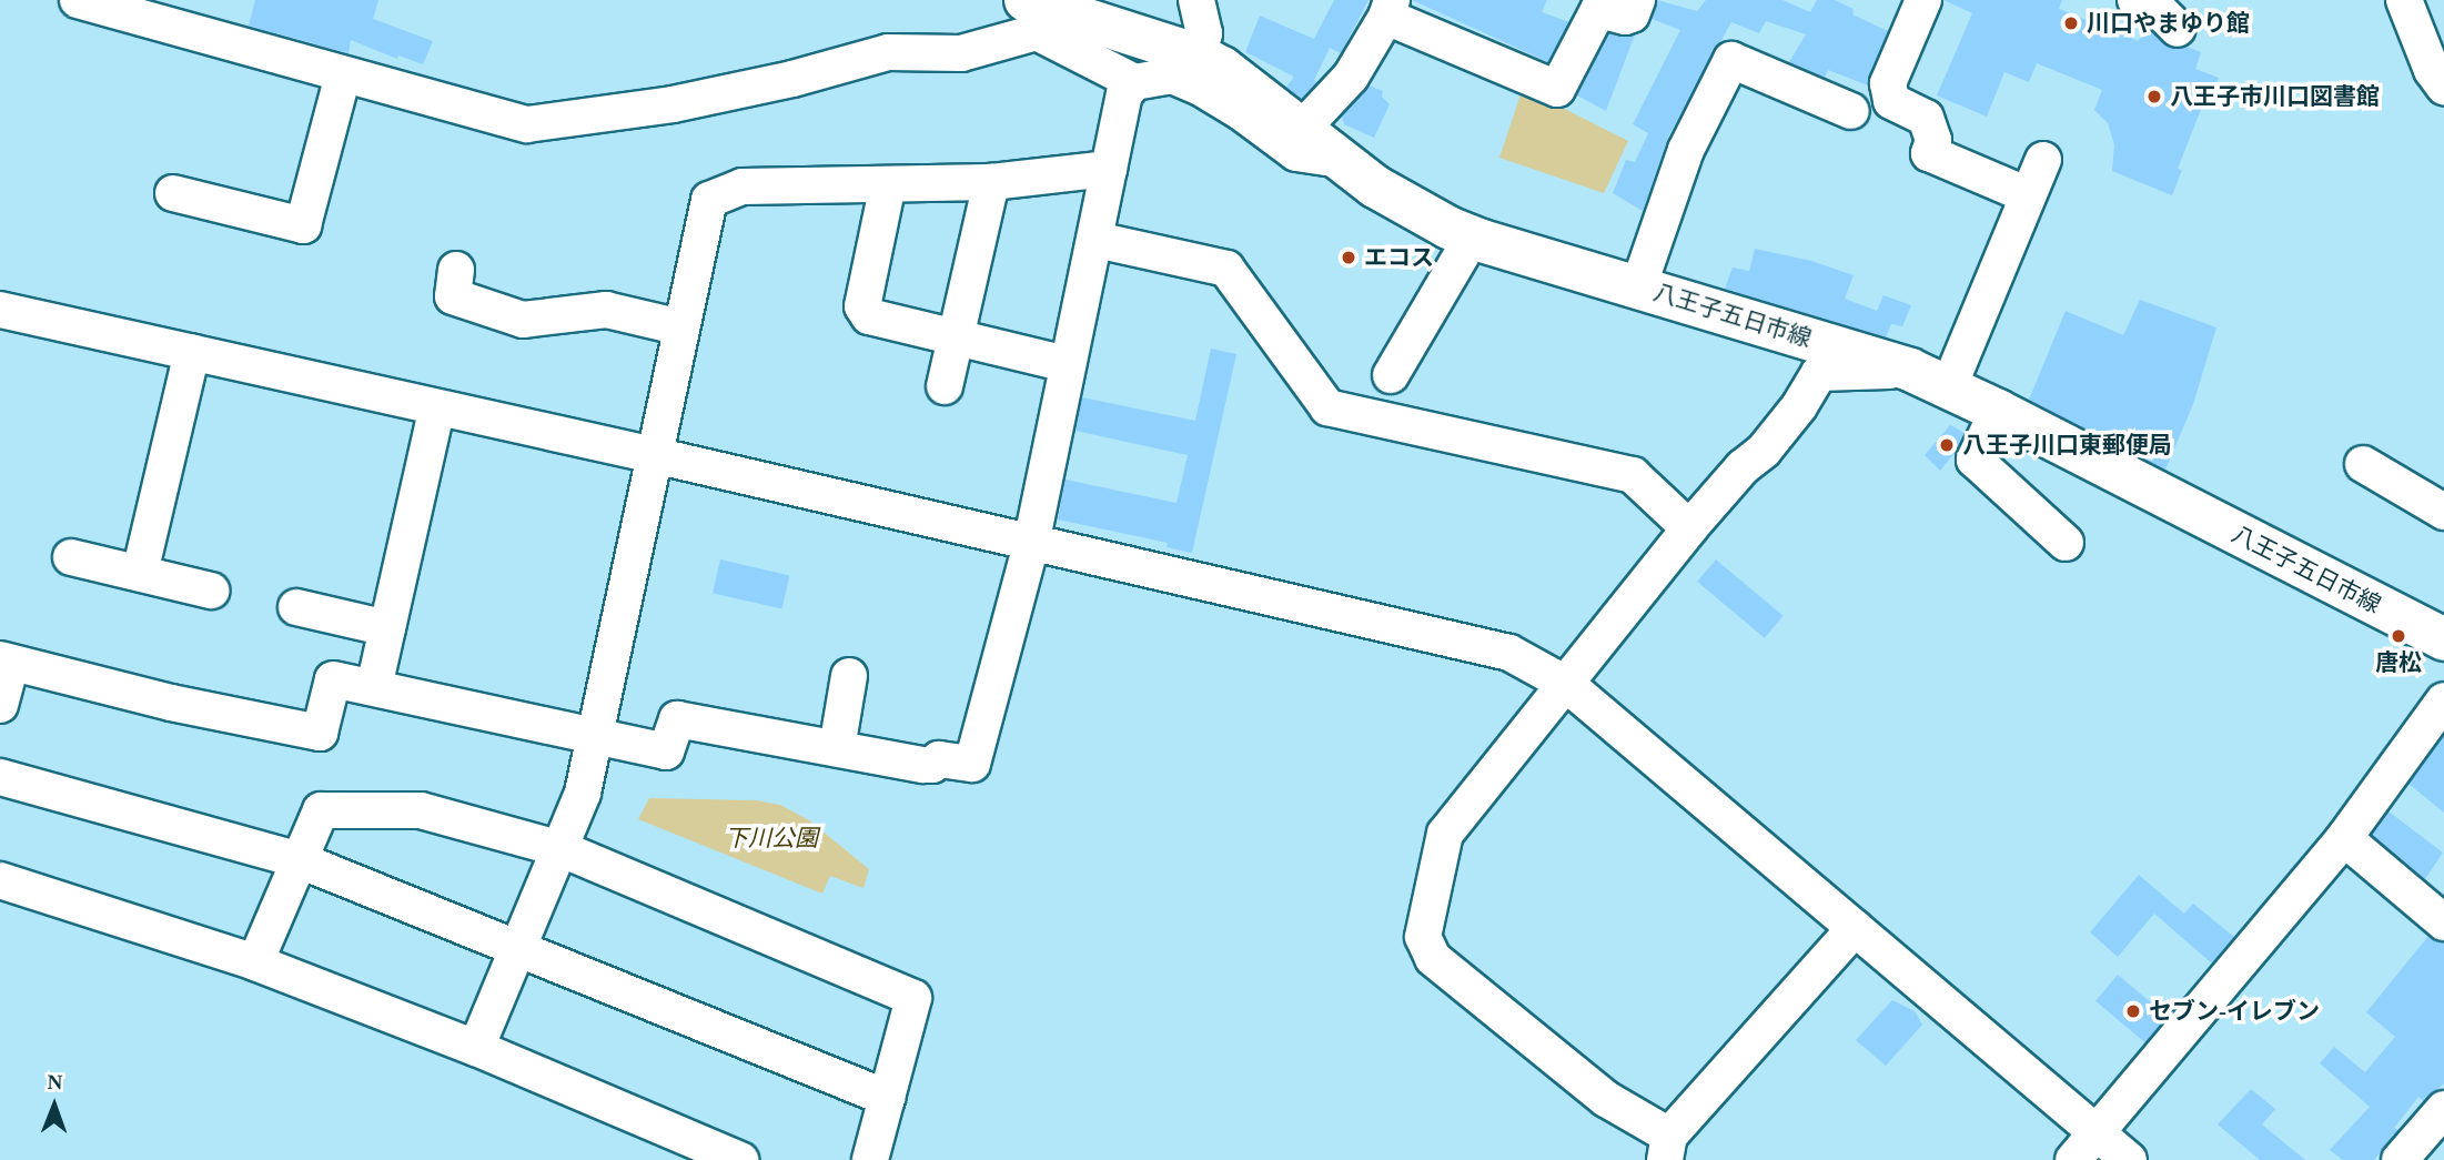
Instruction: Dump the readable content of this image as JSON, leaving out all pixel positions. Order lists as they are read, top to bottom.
{
  "streets": {
    "main road": ["八王子五日市線"]
  },
  "parks": ["下川公園"],
  "places": [
    "川口やまゆり館",
    "八王子市川口図書館",
    "エコス",
    "八王子川口東郵便局",
    "唐松",
    "セブン-イレブン"
  ],
  "north": "top"
}
